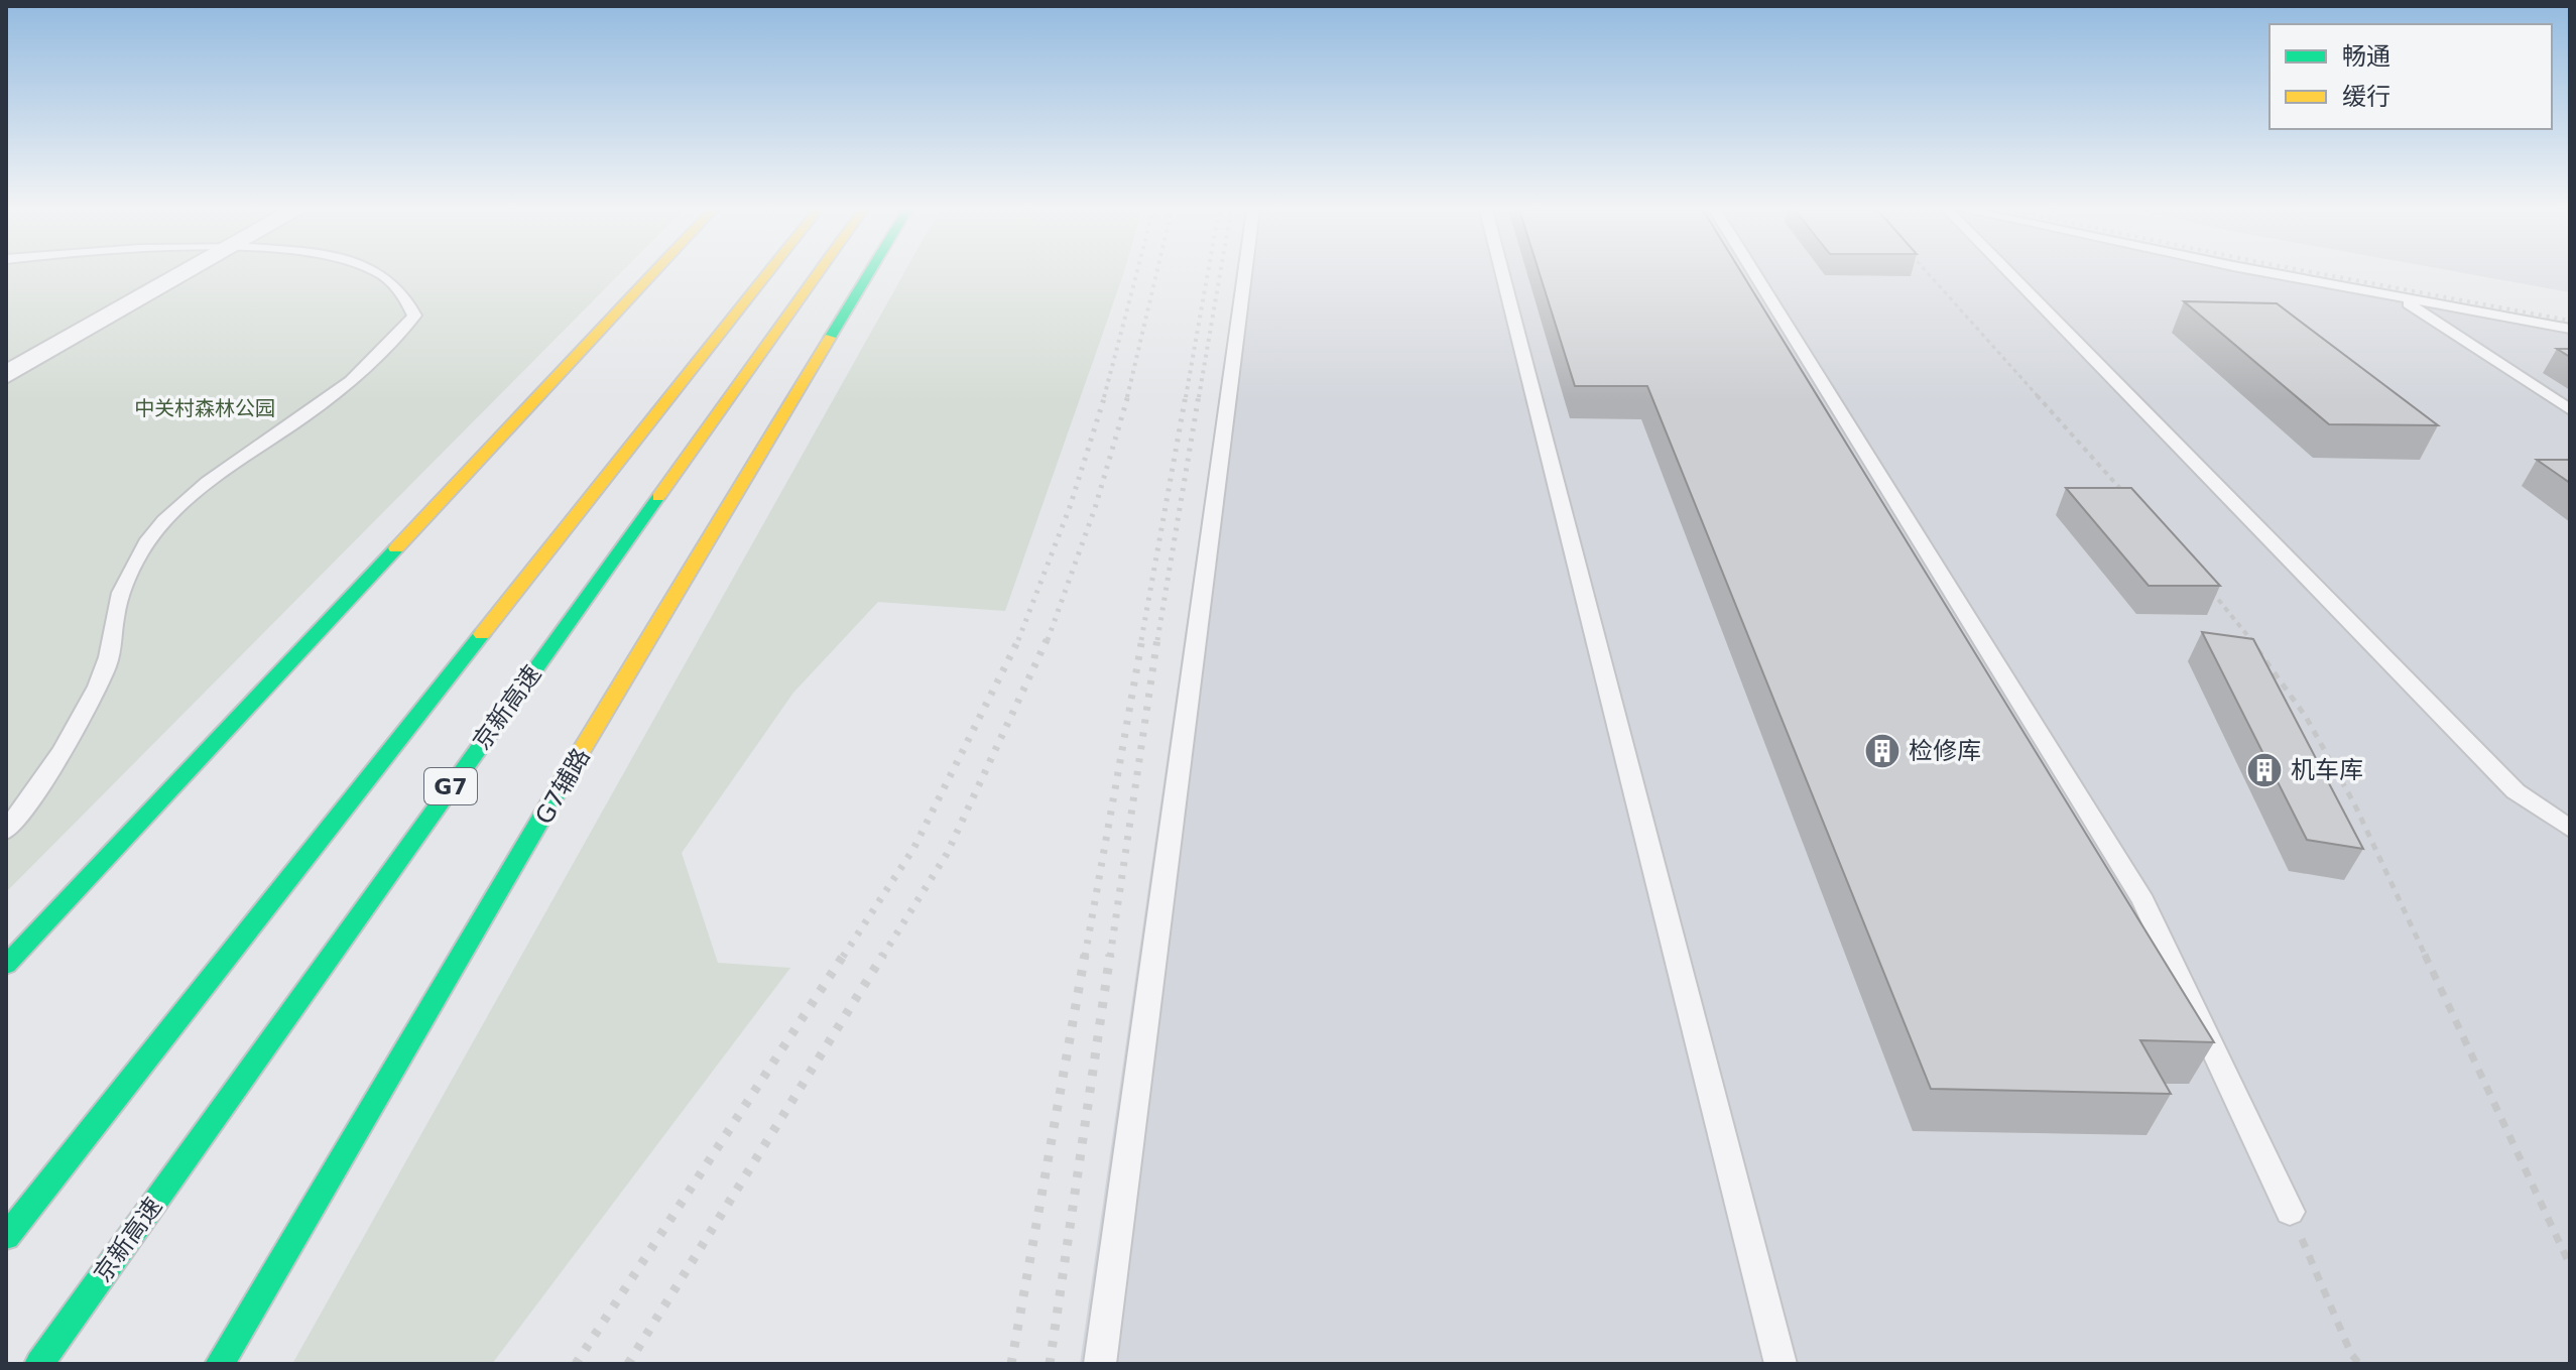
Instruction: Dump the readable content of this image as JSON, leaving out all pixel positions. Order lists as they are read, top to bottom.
{
  "streets": {
    "main road": ["京新高速", "G7", "G7辅路"]
  },
  "parks": ["中关村森林公园"],
  "places": {
    "building": ["检修库", "机车库"]
  },
  "legend": ["畅通", "缓行"]
}
